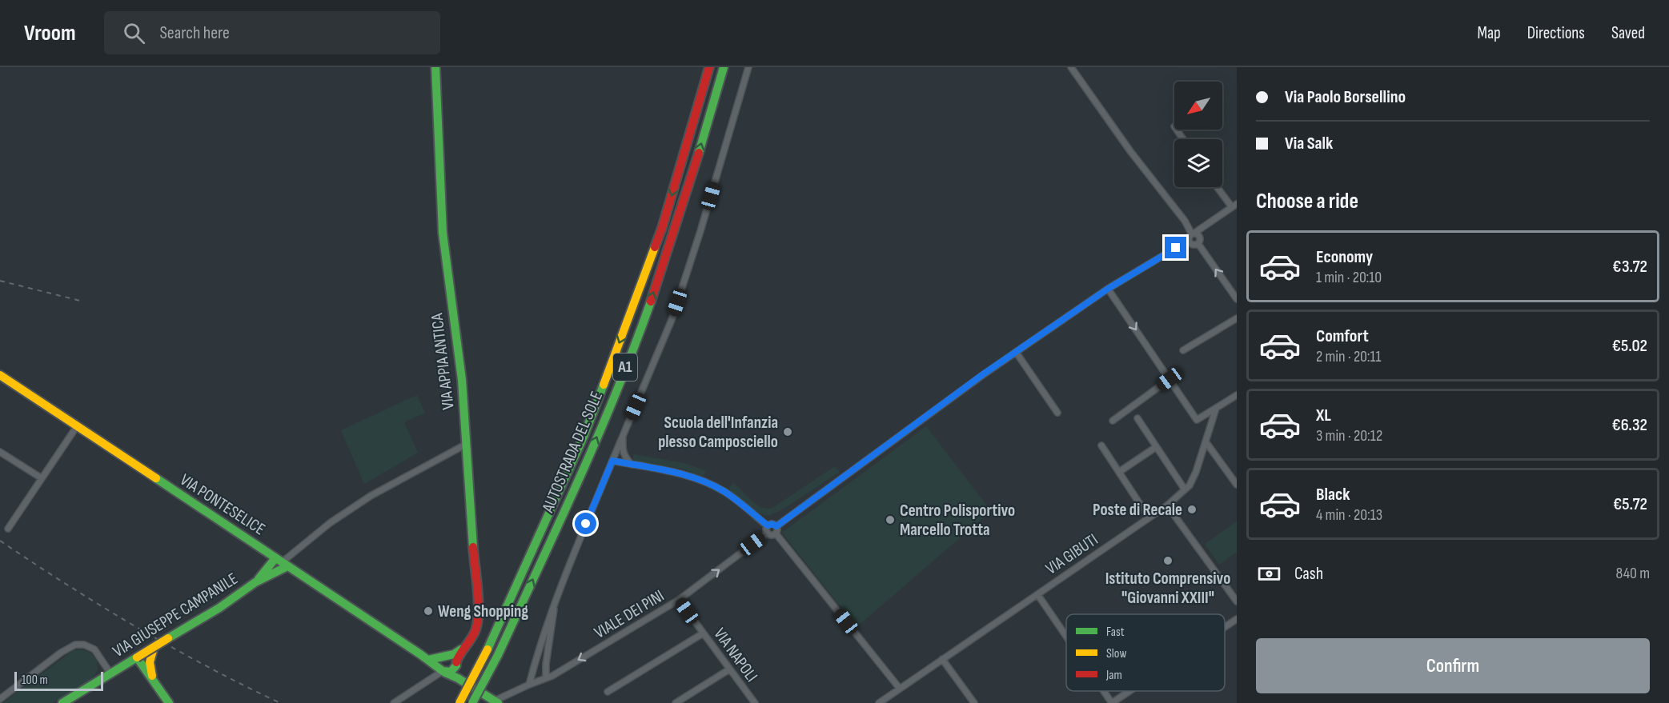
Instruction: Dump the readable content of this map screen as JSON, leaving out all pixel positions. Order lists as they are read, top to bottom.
{
  "streets": {
    "main road": [
      "VIA APPIA ANTICA",
      "A1",
      "AUTOSTRADA DEL SOLE",
      "VIA PONTESELICE",
      "VIA GIUSEPPE CAMPANILE"
    ],
    "street": ["VIA GIBUTI", "VIALE DEI PINI", "VIA NAPOLI"]
  },
  "crossings": [
    ["VIA APPIA ANTICA", "VIA PONTESELICE"],
    ["VIA PONTESELICE", "VIALE DEI PINI"],
    ["VIA PONTESELICE", "VIA GIUSEPPE CAMPANILE"],
    ["VIALE DEI PINI", "VIA NAPOLI"]
  ],
  "places": [
    "Scuola dell'Infanzia plesso Camposciello",
    "Poste di Recale",
    "Centro Polisportivo Marcello Trotta",
    "Istituto Comprensivo \"Giovanni XXIII\"",
    "Weng Shopping"
  ],
  "legend": ["Fast", "Slow", "Jam"],
  "scale_bar": "100 m",
  "north": "bottom left",
  "page": {
    "header": "Vroom",
    "search": "Search here",
    "nav": ["Map", "Directions", "Saved"],
    "banner": ["Via Paolo Borsellino", "Via Salk"],
    "heading": "Choose a ride",
    "list": [
      {
        "name": "Economy",
        "note": "1 min · 20:10",
        "value": "€3.72"
      },
      {
        "name": "Comfort",
        "note": "2 min · 20:11",
        "value": "€5.02"
      },
      {
        "name": "XL",
        "note": "3 min · 20:12",
        "value": "€6.32"
      },
      {
        "name": "Black",
        "note": "4 min · 20:13",
        "value": "€5.72"
      }
    ],
    "pay": ["Cash", "840 m"],
    "buttons": "Confirm",
    "scale": "100 m"
  }
}
